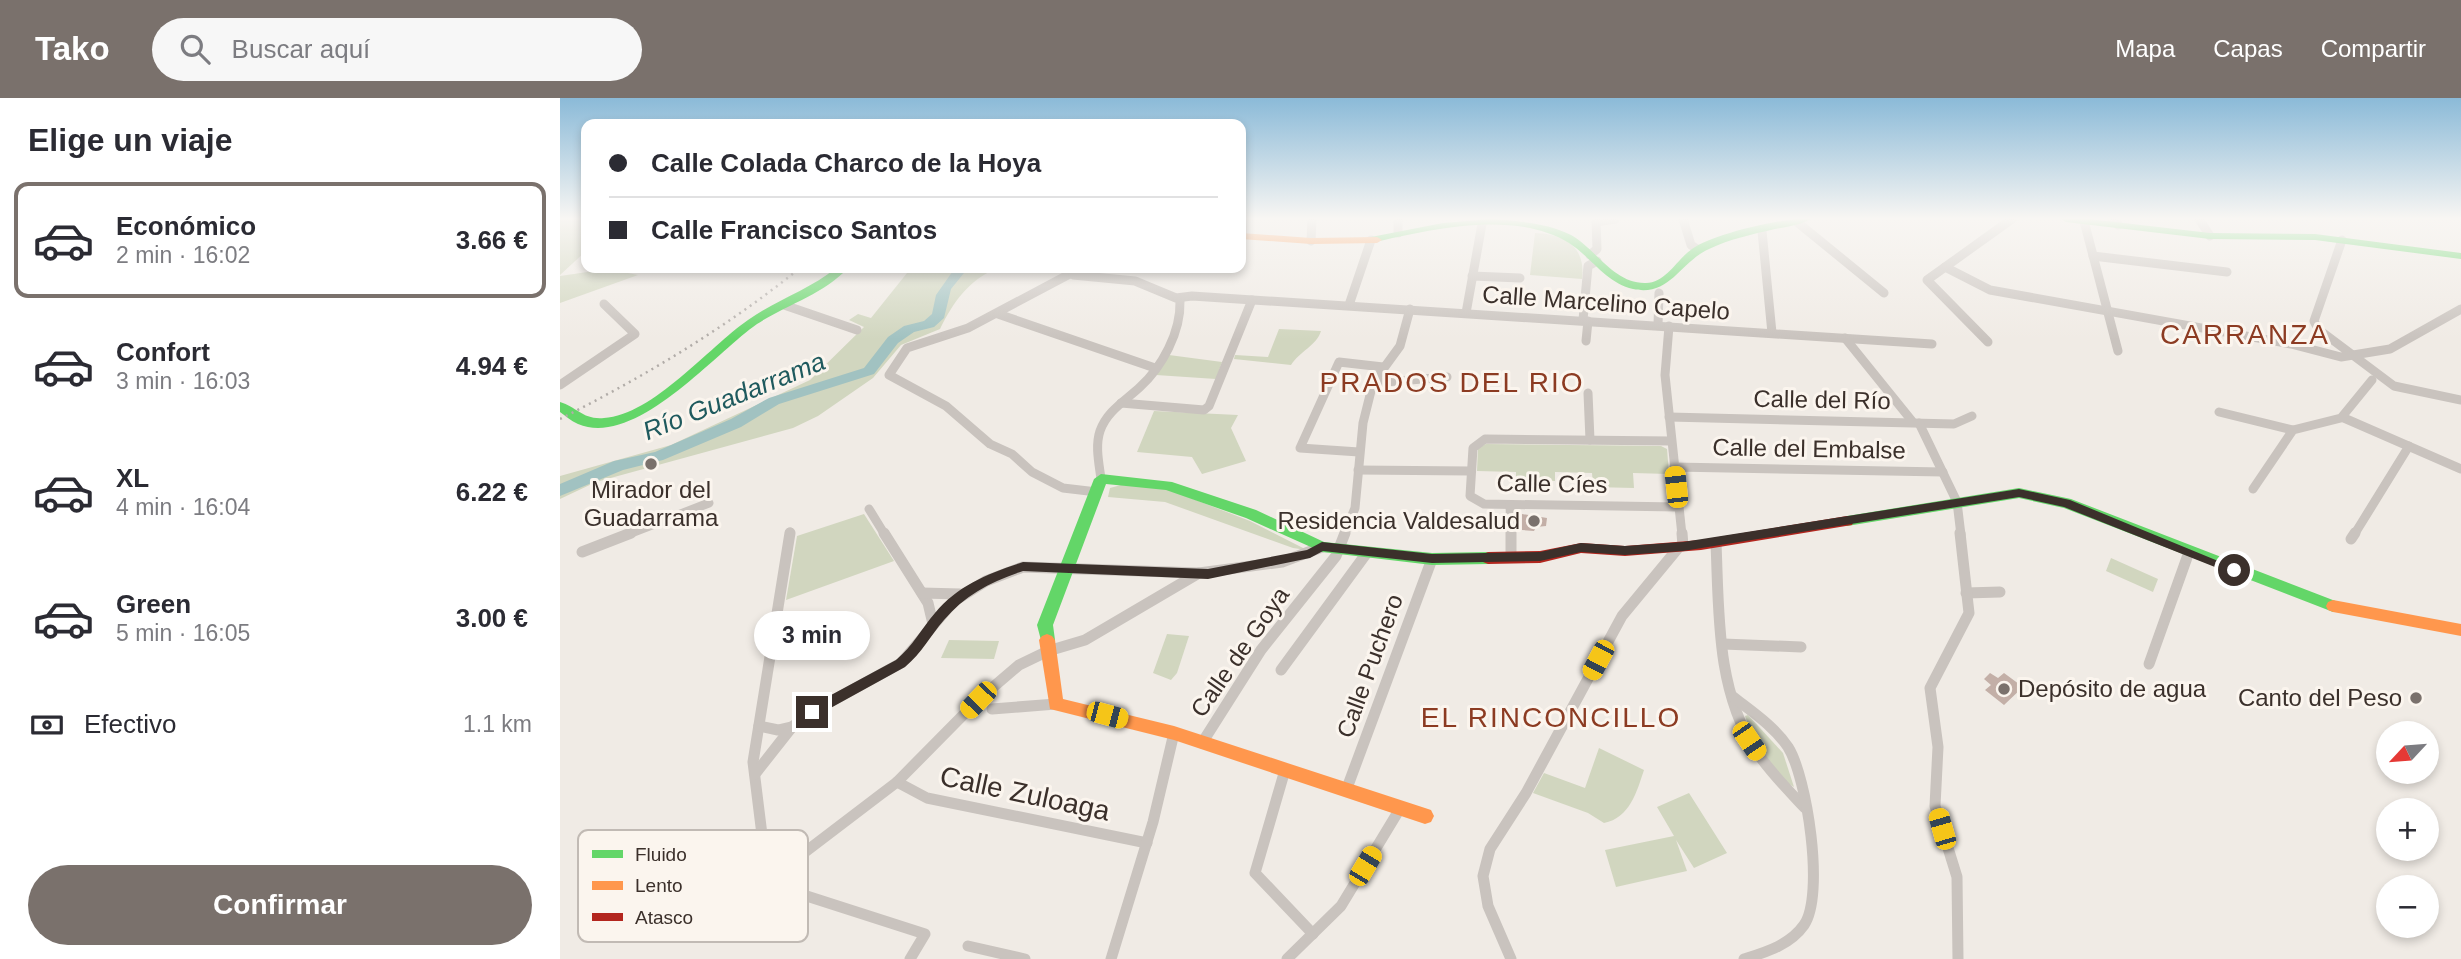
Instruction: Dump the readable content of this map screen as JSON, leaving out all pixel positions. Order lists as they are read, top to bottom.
{
  "streets": {
    "street": [
      "Calle Marcelino Capelo",
      "Calle del Río",
      "Calle del Embalse",
      "Calle Cíes",
      "Calle de Goya",
      "Calle Puchero",
      "Calle Zuloaga"
    ]
  },
  "districts": ["CARRANZA", "PRADOS DEL RIO", "EL RINCONCILLO"],
  "water": ["Río Guadarrama"],
  "places": [
    "Mirador del Guadarrama",
    "Residencia Valdesalud",
    "Depósito de agua",
    "Canto del Peso"
  ],
  "legend": ["Fluido", "Lento", "Atasco"],
  "north": "bottom left",
  "page": {
    "header": "Tako",
    "search": "Buscar aquí",
    "nav": ["Mapa", "Capas", "Compartir"],
    "heading": "Elige un viaje",
    "banner": ["Calle Colada Charco de la Hoya", "Calle Francisco Santos"],
    "list": [
      {
        "name": "Económico",
        "note": "2 min · 16:02",
        "value": "3.66 €"
      },
      {
        "name": "Confort",
        "note": "3 min · 16:03",
        "value": "4.94 €"
      },
      {
        "name": "XL",
        "note": "4 min · 16:04",
        "value": "6.22 €"
      },
      {
        "name": "Green",
        "note": "5 min · 16:05",
        "value": "3.00 €"
      }
    ],
    "bubble": "3 min",
    "pay": ["Efectivo", "1.1 km"],
    "map_buttons": ["+", "−"],
    "buttons": "Confirmar"
  }
}
